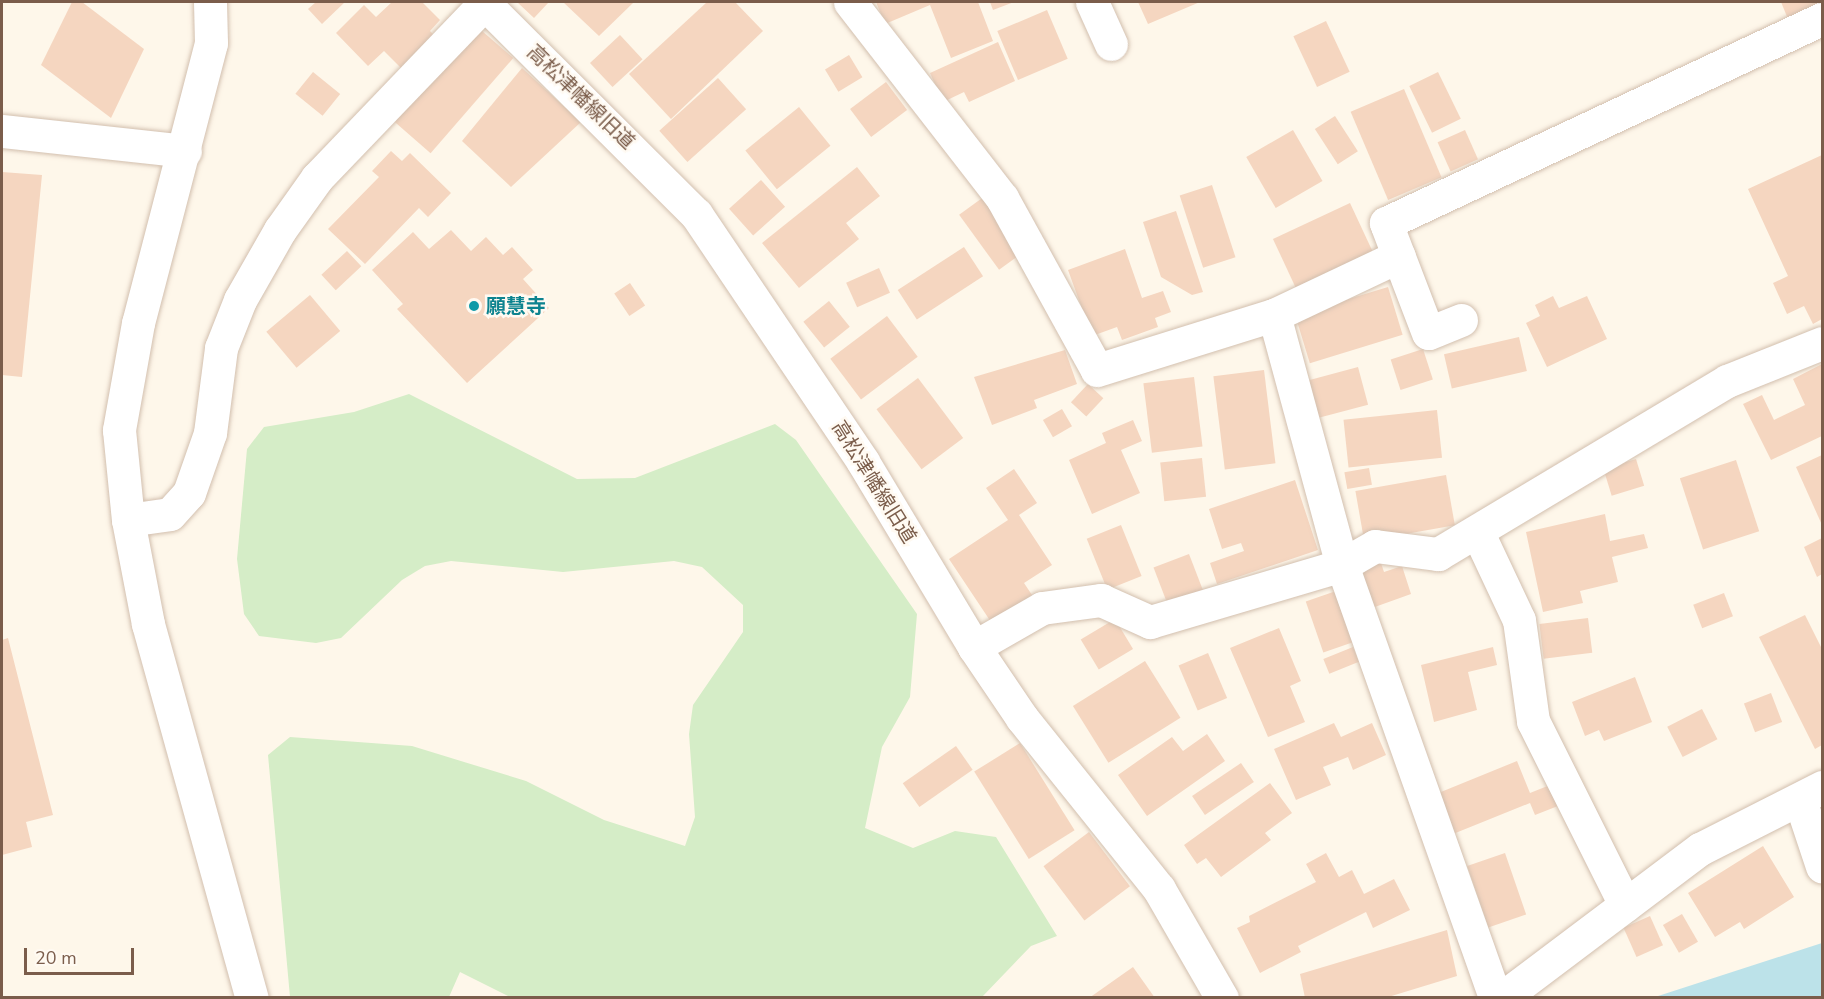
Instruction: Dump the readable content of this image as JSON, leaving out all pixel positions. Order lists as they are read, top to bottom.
{
  "streets": {
    "street": ["高松津幡線旧道"]
  },
  "places": ["願慧寺"],
  "scale_bar": "20 m"
}
